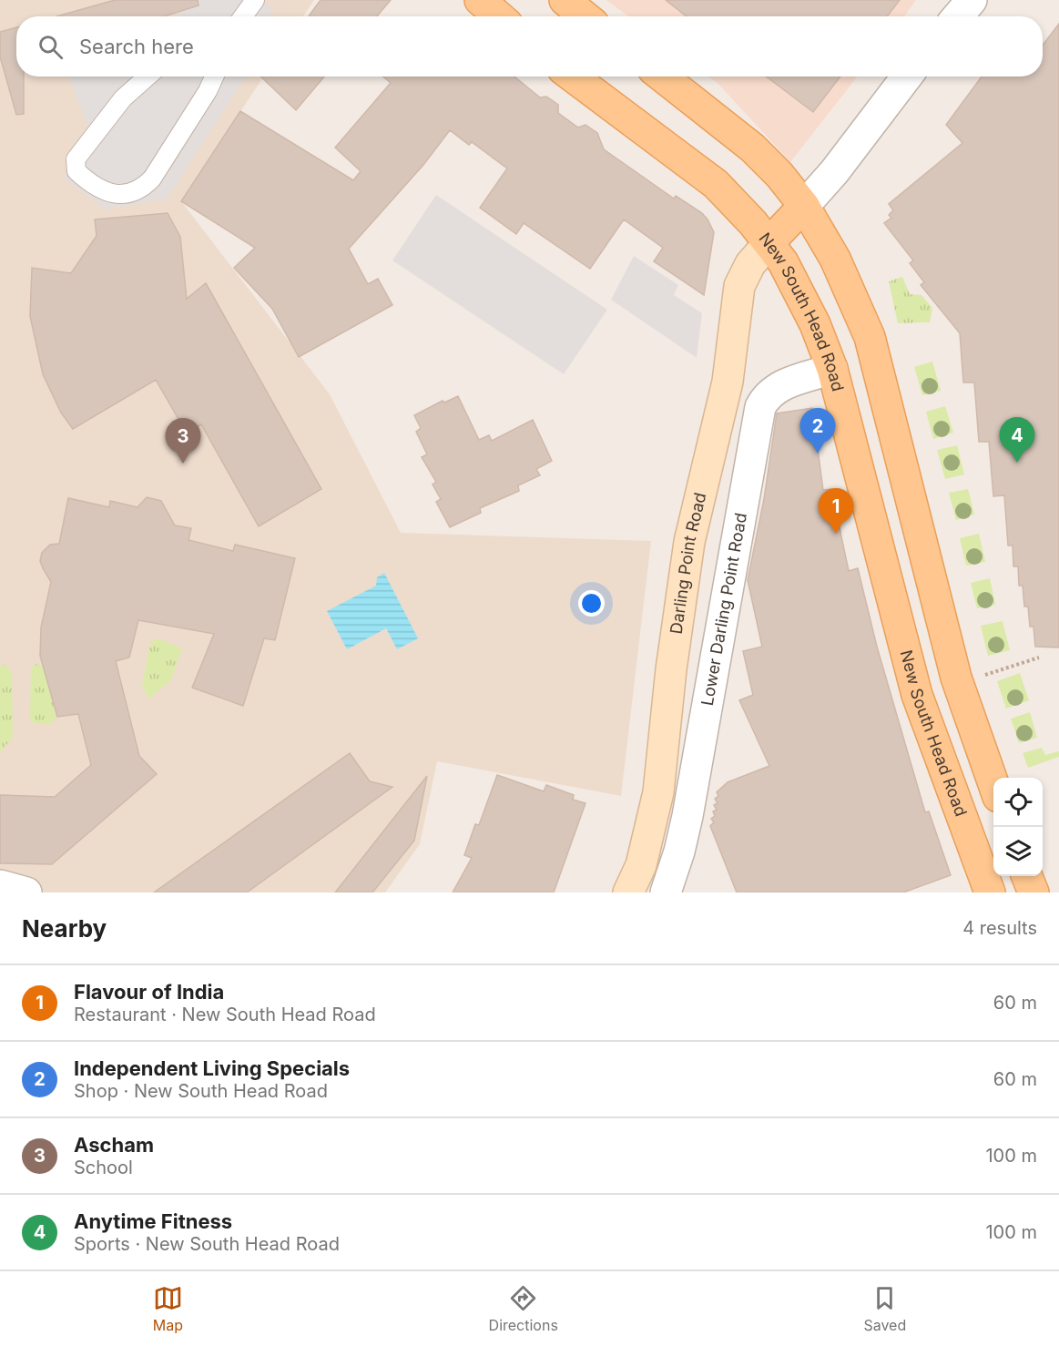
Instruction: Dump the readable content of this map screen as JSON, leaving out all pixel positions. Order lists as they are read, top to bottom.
{
  "streets": {
    "main road": ["New South Head Road"],
    "street": ["Darling Point Road", "Lower Darling Point Road"]
  },
  "crossings": [
    ["New South Head Road", "Darling Point Road"],
    ["New South Head Road", "Lower Darling Point Road"]
  ],
  "page": {
    "search": "Search here",
    "pins": [
      "2",
      "4",
      "3",
      "1"
    ],
    "heading": ["Nearby", "4 results"],
    "list": [
      {
        "mark": "1",
        "name": "Flavour of India",
        "note": "Restaurant · New South Head Road",
        "value": "60 m"
      },
      {
        "mark": "2",
        "name": "Independent Living Specials",
        "note": "Shop · New South Head Road",
        "value": "60 m"
      },
      {
        "mark": "3",
        "name": "Ascham",
        "note": "School",
        "value": "100 m"
      },
      {
        "mark": "4",
        "name": "Anytime Fitness",
        "note": "Sports · New South Head Road",
        "value": "100 m"
      }
    ],
    "nav": ["Map", "Directions", "Saved"]
  }
}
